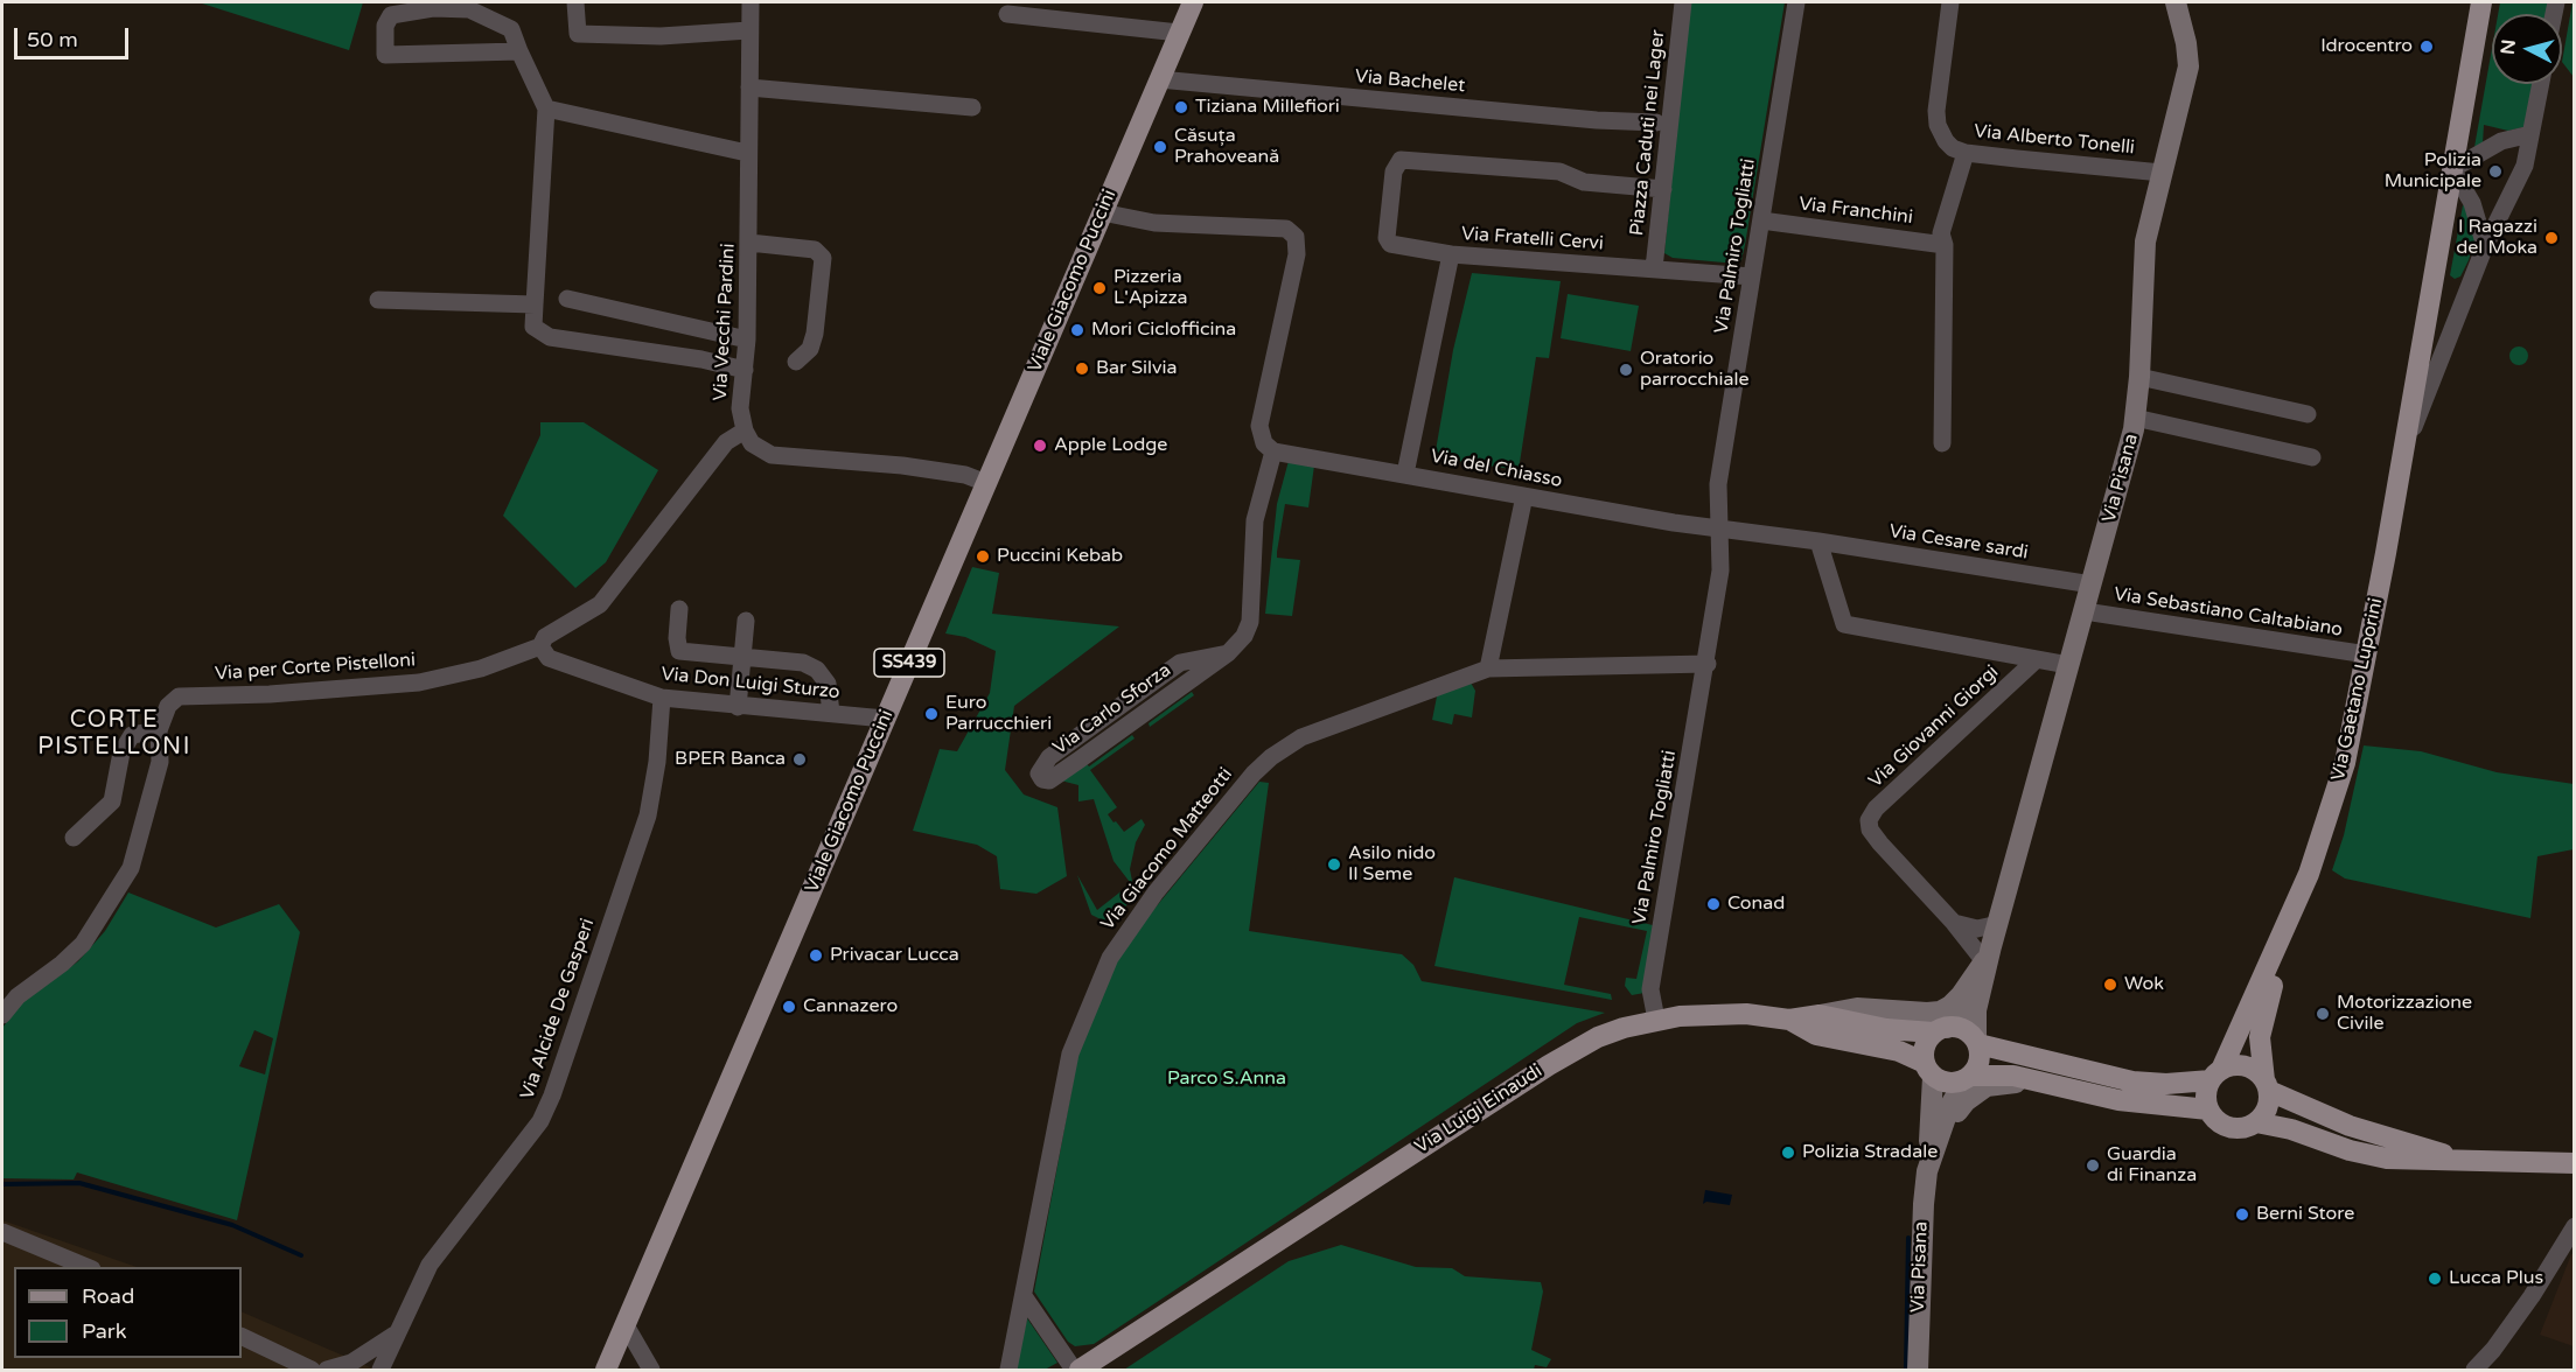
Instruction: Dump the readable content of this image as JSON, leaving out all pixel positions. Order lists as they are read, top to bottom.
{
  "streets": {
    "main road": [
      "Viale Giacomo Puccini",
      "Via Pisana",
      "SS439",
      "Via Gaetano Luporini",
      "Via Luigi Einaudi"
    ],
    "street": [
      "Via Bachelet",
      "Piazza Caduti nei Lager",
      "Via Alberto Tonelli",
      "Via Franchini",
      "Via Fratelli Cervi",
      "Via Palmiro Togliatti",
      "Via Vecchi Pardini",
      "Via del Chiasso",
      "Via Cesare sardi",
      "Via Sebastiano Caltabiano",
      "Via per Corte Pistelloni",
      "Via Don Luigi Sturzo",
      "Via Carlo Sforza",
      "Via Giovanni Giorgi",
      "Via Giacomo Matteotti",
      "Via Alcide De Gasperi"
    ]
  },
  "crossings": [
    ["Via Bachelet", "Viale Giacomo Puccini"],
    ["Piazza Caduti nei Lager", "Via Fratelli Cervi"],
    ["Via Alberto Tonelli", "Via Pisana"],
    ["Via Franchini", "Via Palmiro Togliatti"],
    ["Via Fratelli Cervi", "Via Palmiro Togliatti"],
    ["Via Fratelli Cervi", "Via del Chiasso"],
    ["Via Palmiro Togliatti", "Via del Chiasso"],
    ["Via Palmiro Togliatti", "Via Luigi Einaudi"],
    ["Viale Giacomo Puccini", "Via Don Luigi Sturzo"],
    ["Via Vecchi Pardini", "Via per Corte Pistelloni"],
    ["Via del Chiasso", "Via Cesare sardi"],
    ["Via del Chiasso", "Via Carlo Sforza"],
    ["Via Pisana", "Via Cesare sardi"],
    ["Via Pisana", "Via Sebastiano Caltabiano"],
    ["Via Pisana", "Via Giovanni Giorgi"],
    ["Via Pisana", "Via Luigi Einaudi"],
    ["Via Sebastiano Caltabiano", "Via Gaetano Luporini"],
    ["Via per Corte Pistelloni", "Via Don Luigi Sturzo"],
    ["Via Don Luigi Sturzo", "Via Alcide De Gasperi"]
  ],
  "districts": ["CORTE PISTELLONI"],
  "parks": ["Parco S.Anna"],
  "places": [
    "Idrocentro",
    "Tiziana Millefiori",
    "Căsuța Prahoveană",
    "Polizia Municipale",
    "I Ragazzi del Moka",
    "Pizzeria L'Apizza",
    "Mori Ciclofficina",
    "Bar Silvia",
    "Oratorio parrocchiale",
    "Apple Lodge",
    "Puccini Kebab",
    "Euro Parrucchieri",
    "BPER Banca",
    "Asilo nido Il Seme",
    "Conad",
    "Privacar Lucca",
    "Wok",
    "Cannazero",
    "Motorizzazione Civile",
    "Polizia Stradale",
    "Guardia di Finanza",
    "Berni Store",
    "Lucca Plus"
  ],
  "legend": ["Road", "Park"],
  "scale_bar": "50 m",
  "north": "left"
}
